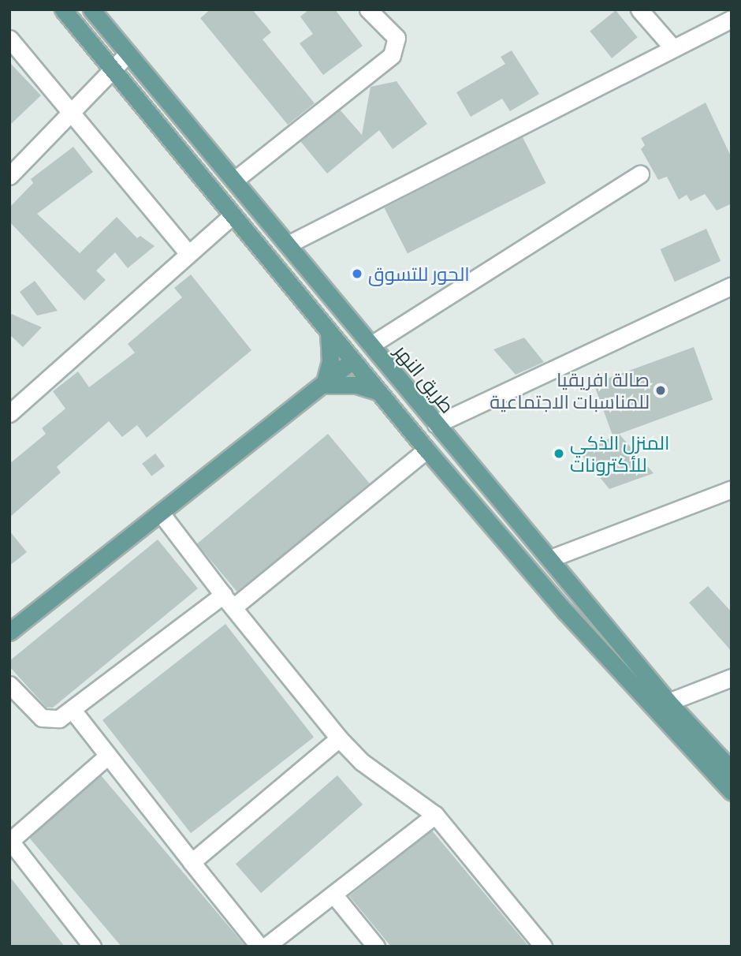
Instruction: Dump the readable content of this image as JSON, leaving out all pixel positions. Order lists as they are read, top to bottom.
{
  "streets": {
    "main road": ["طريق النهر"]
  },
  "places": ["الحور للتسوق", "صالة افريقيا للمناسبات الاجتماعية", "المنزل الذكي للأكترونات"]
}
